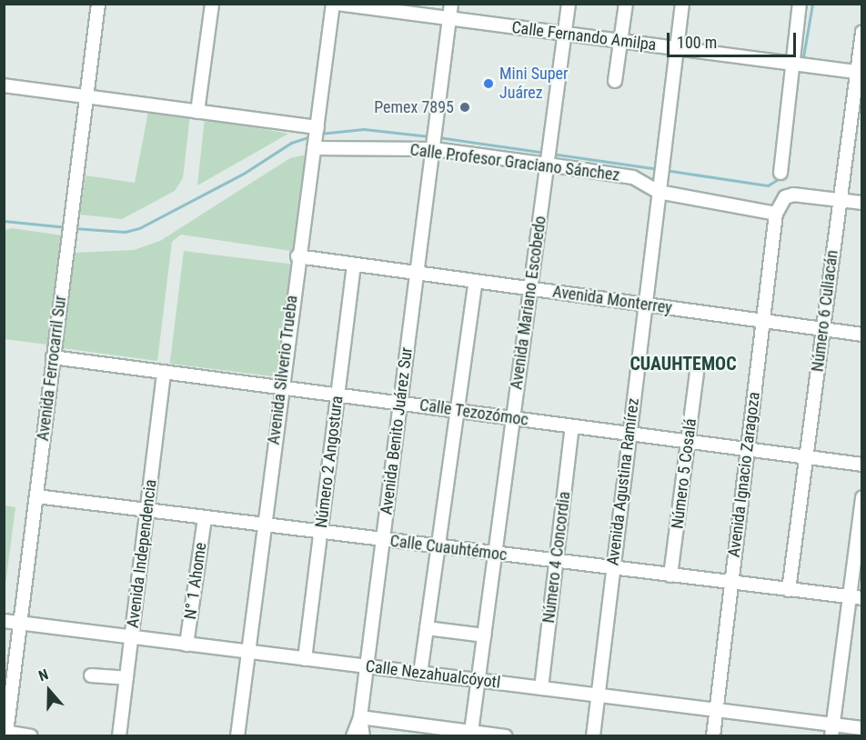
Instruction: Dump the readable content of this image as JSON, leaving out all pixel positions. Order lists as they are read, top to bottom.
{
  "streets": {
    "street": [
      "Calle Fernando Amilpa",
      "Calle Profesor Graciano Sánchez",
      "Avenida Monterrey",
      "Avenida Mariano Escobedo",
      "Número 6 Culiacán",
      "Avenida Ferrocarril Sur",
      "Avenida Silverio Trueba",
      "Calle Tezozómoc",
      "Avenida Benito Juárez Sur",
      "Número 2 Angostura",
      "Número 5 Cosalá",
      "Avenida Ignacio Zaragoza",
      "Avenida Agustina Ramírez",
      "Calle Cuauhtémoc",
      "Avenida Independencia",
      "Número 4 Concordia",
      "N° 1 Ahome",
      "Calle Nezahualcóyotl"
    ]
  },
  "crossings": [
    ["Calle Fernando Amilpa", "Avenida Mariano Escobedo"],
    ["Calle Fernando Amilpa", "Número 6 Culiacán"],
    ["Calle Fernando Amilpa", "Avenida Benito Juárez Sur"],
    ["Calle Fernando Amilpa", "Avenida Agustina Ramírez"],
    ["Calle Profesor Graciano Sánchez", "Avenida Mariano Escobedo"],
    ["Calle Profesor Graciano Sánchez", "Avenida Silverio Trueba"],
    ["Calle Profesor Graciano Sánchez", "Avenida Benito Juárez Sur"],
    ["Calle Profesor Graciano Sánchez", "Avenida Ignacio Zaragoza"],
    ["Calle Profesor Graciano Sánchez", "Avenida Agustina Ramírez"],
    ["Avenida Monterrey", "Avenida Mariano Escobedo"],
    ["Avenida Monterrey", "Número 6 Culiacán"],
    ["Avenida Monterrey", "Avenida Silverio Trueba"],
    ["Avenida Monterrey", "Avenida Benito Juárez Sur"],
    ["Avenida Monterrey", "Número 2 Angostura"],
    ["Avenida Monterrey", "Avenida Ignacio Zaragoza"],
    ["Avenida Monterrey", "Avenida Agustina Ramírez"],
    ["Avenida Mariano Escobedo", "Calle Tezozómoc"],
    ["Avenida Mariano Escobedo", "Calle Cuauhtémoc"],
    ["Avenida Mariano Escobedo", "Calle Nezahualcóyotl"],
    ["Número 6 Culiacán", "Calle Tezozómoc"],
    ["Número 6 Culiacán", "Calle Cuauhtémoc"],
    ["Avenida Ferrocarril Sur", "Calle Tezozómoc"],
    ["Avenida Ferrocarril Sur", "Calle Cuauhtémoc"],
    ["Avenida Ferrocarril Sur", "Calle Nezahualcóyotl"],
    ["Avenida Silverio Trueba", "Calle Tezozómoc"],
    ["Avenida Silverio Trueba", "Calle Cuauhtémoc"],
    ["Avenida Silverio Trueba", "Calle Nezahualcóyotl"],
    ["Calle Tezozómoc", "Avenida Benito Juárez Sur"],
    ["Calle Tezozómoc", "Número 2 Angostura"],
    ["Calle Tezozómoc", "Número 5 Cosalá"],
    ["Calle Tezozómoc", "Avenida Ignacio Zaragoza"],
    ["Calle Tezozómoc", "Avenida Agustina Ramírez"],
    ["Calle Tezozómoc", "Avenida Independencia"],
    ["Calle Tezozómoc", "Número 4 Concordia"],
    ["Avenida Benito Juárez Sur", "Calle Cuauhtémoc"],
    ["Avenida Benito Juárez Sur", "Calle Nezahualcóyotl"],
    ["Número 2 Angostura", "Calle Cuauhtémoc"],
    ["Número 2 Angostura", "Calle Nezahualcóyotl"],
    ["Número 5 Cosalá", "Calle Cuauhtémoc"],
    ["Avenida Ignacio Zaragoza", "Calle Cuauhtémoc"],
    ["Avenida Ignacio Zaragoza", "Calle Nezahualcóyotl"],
    ["Avenida Agustina Ramírez", "Calle Cuauhtémoc"],
    ["Avenida Agustina Ramírez", "Calle Nezahualcóyotl"],
    ["Calle Cuauhtémoc", "Avenida Independencia"],
    ["Calle Cuauhtémoc", "Número 4 Concordia"],
    ["Calle Cuauhtémoc", "N° 1 Ahome"],
    ["Avenida Independencia", "Calle Nezahualcóyotl"],
    ["Número 4 Concordia", "Calle Nezahualcóyotl"],
    ["N° 1 Ahome", "Calle Nezahualcóyotl"]
  ],
  "districts": ["CUAUHTEMOC"],
  "places": ["Mini Super Juárez", "Pemex 7895"],
  "scale_bar": "100 m",
  "north": "top"
}
